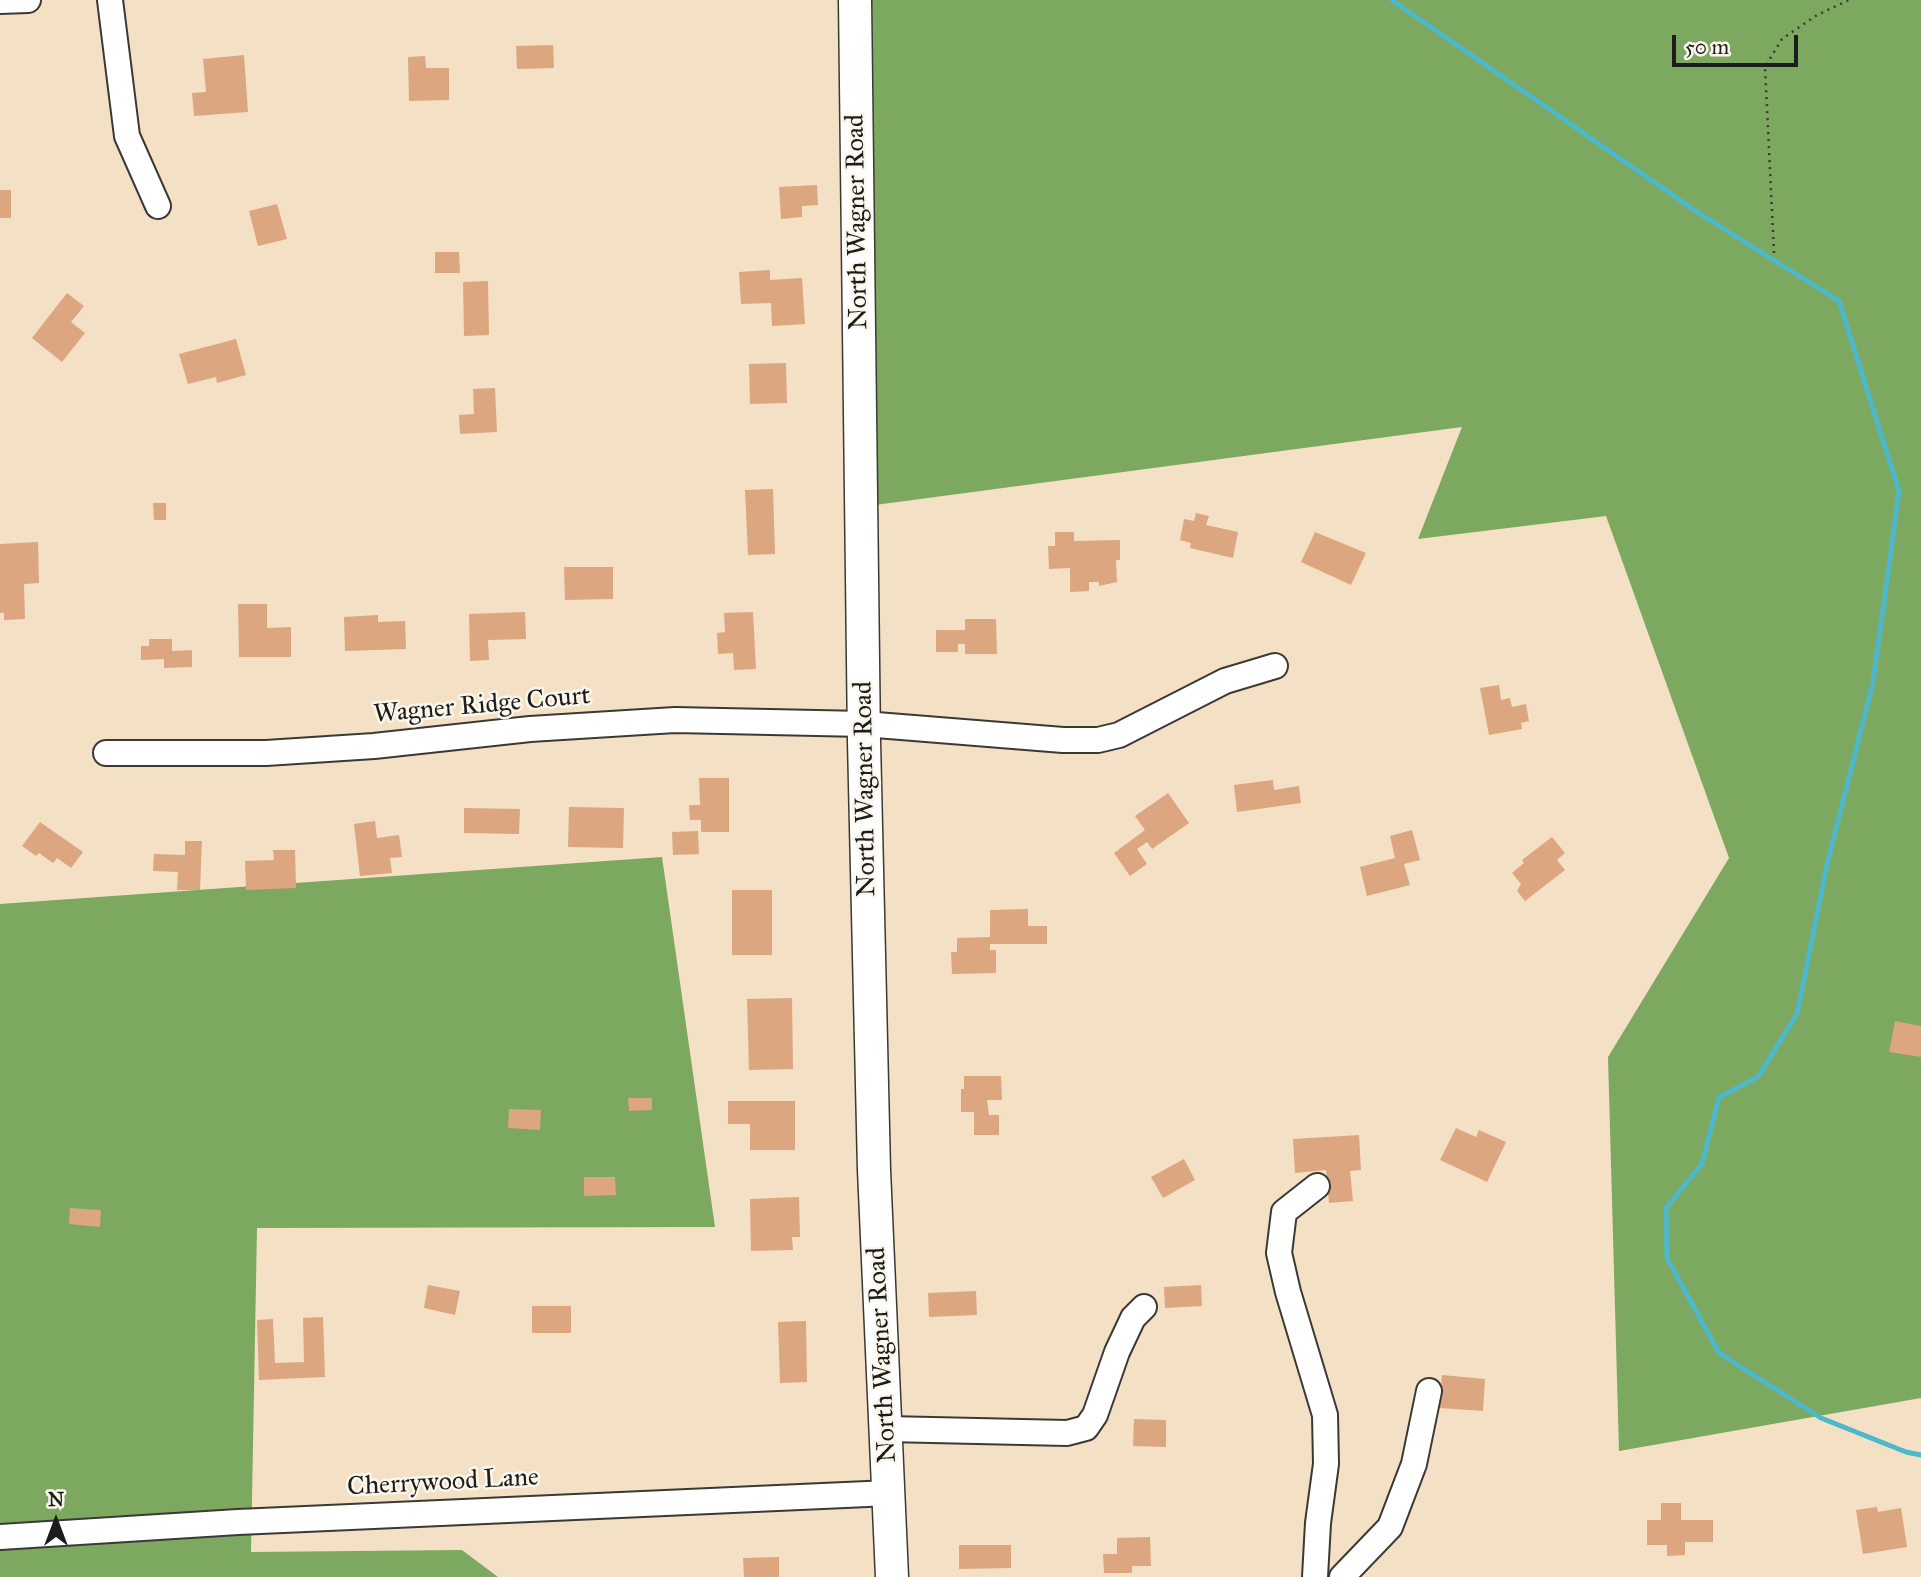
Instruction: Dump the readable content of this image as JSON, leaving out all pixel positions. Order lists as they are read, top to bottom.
{
  "streets": {
    "main road": ["North Wagner Road"],
    "street": ["Wagner Ridge Court", "Cherrywood Lane"]
  },
  "crossings": [
    ["North Wagner Road", "Wagner Ridge Court"],
    ["North Wagner Road", "Cherrywood Lane"]
  ],
  "scale_bar": "50 m",
  "north": "top"
}
